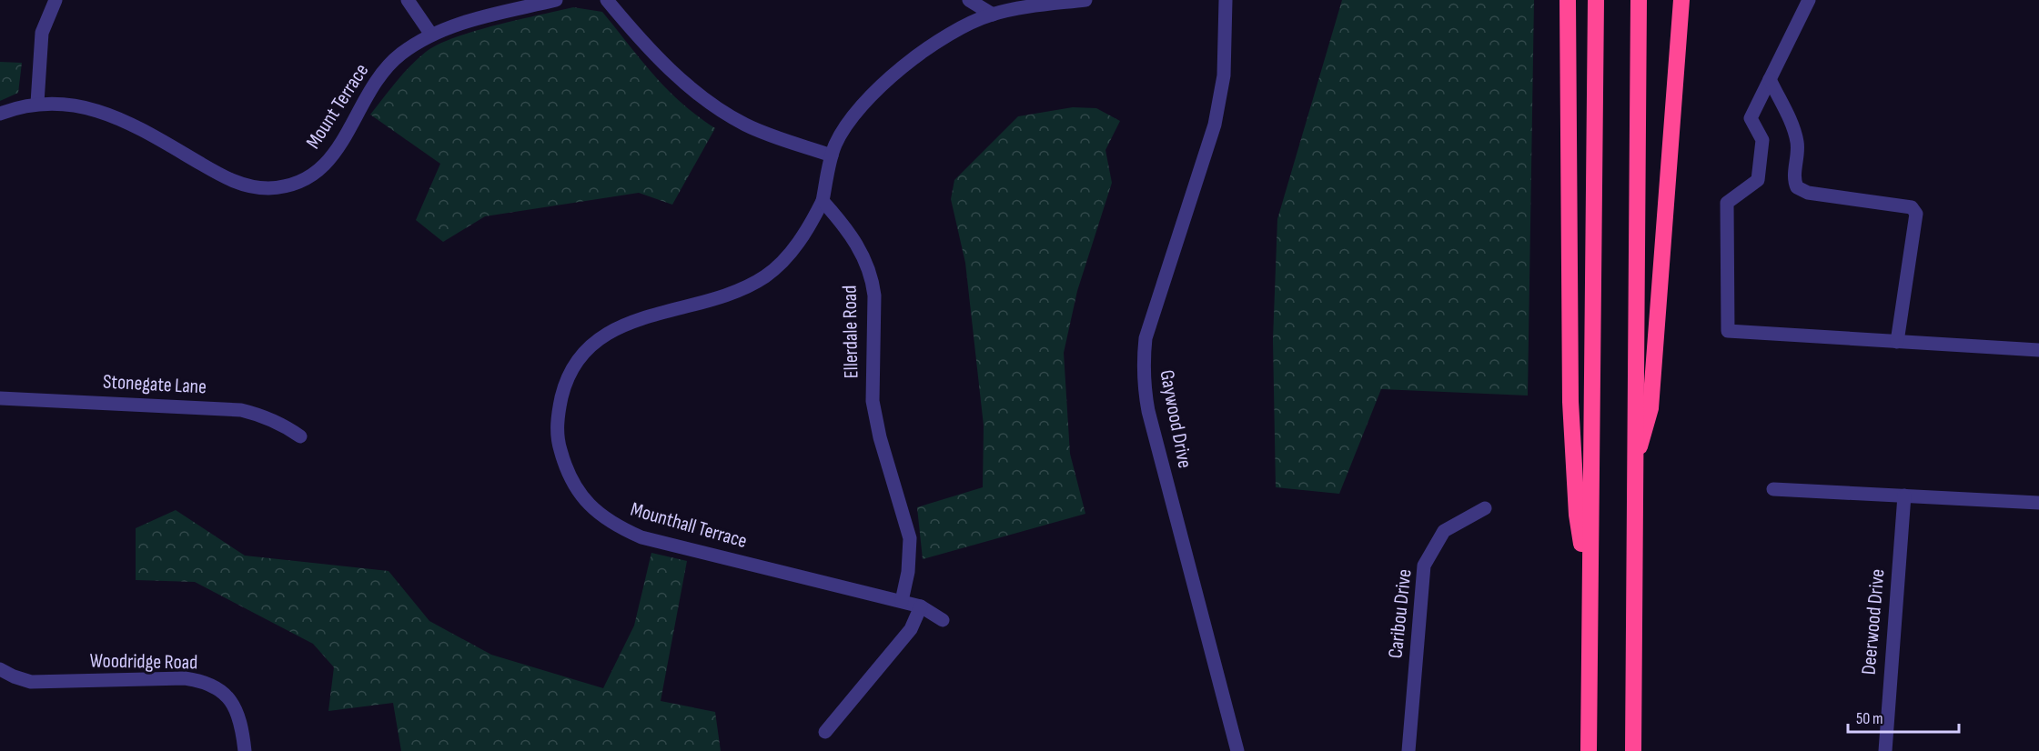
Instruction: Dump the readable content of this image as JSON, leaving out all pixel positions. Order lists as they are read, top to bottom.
{
  "streets": {
    "street": [
      "Mount Terrace",
      "Ellerdale Road",
      "Stonegate Lane",
      "Gaywood Drive",
      "Mounthall Terrace",
      "Caribou Drive",
      "Deerwood Drive",
      "Woodridge Road"
    ]
  },
  "crossings": [
    ["Ellerdale Road", "Mounthall Terrace"]
  ],
  "scale_bar": "50 m"
}
